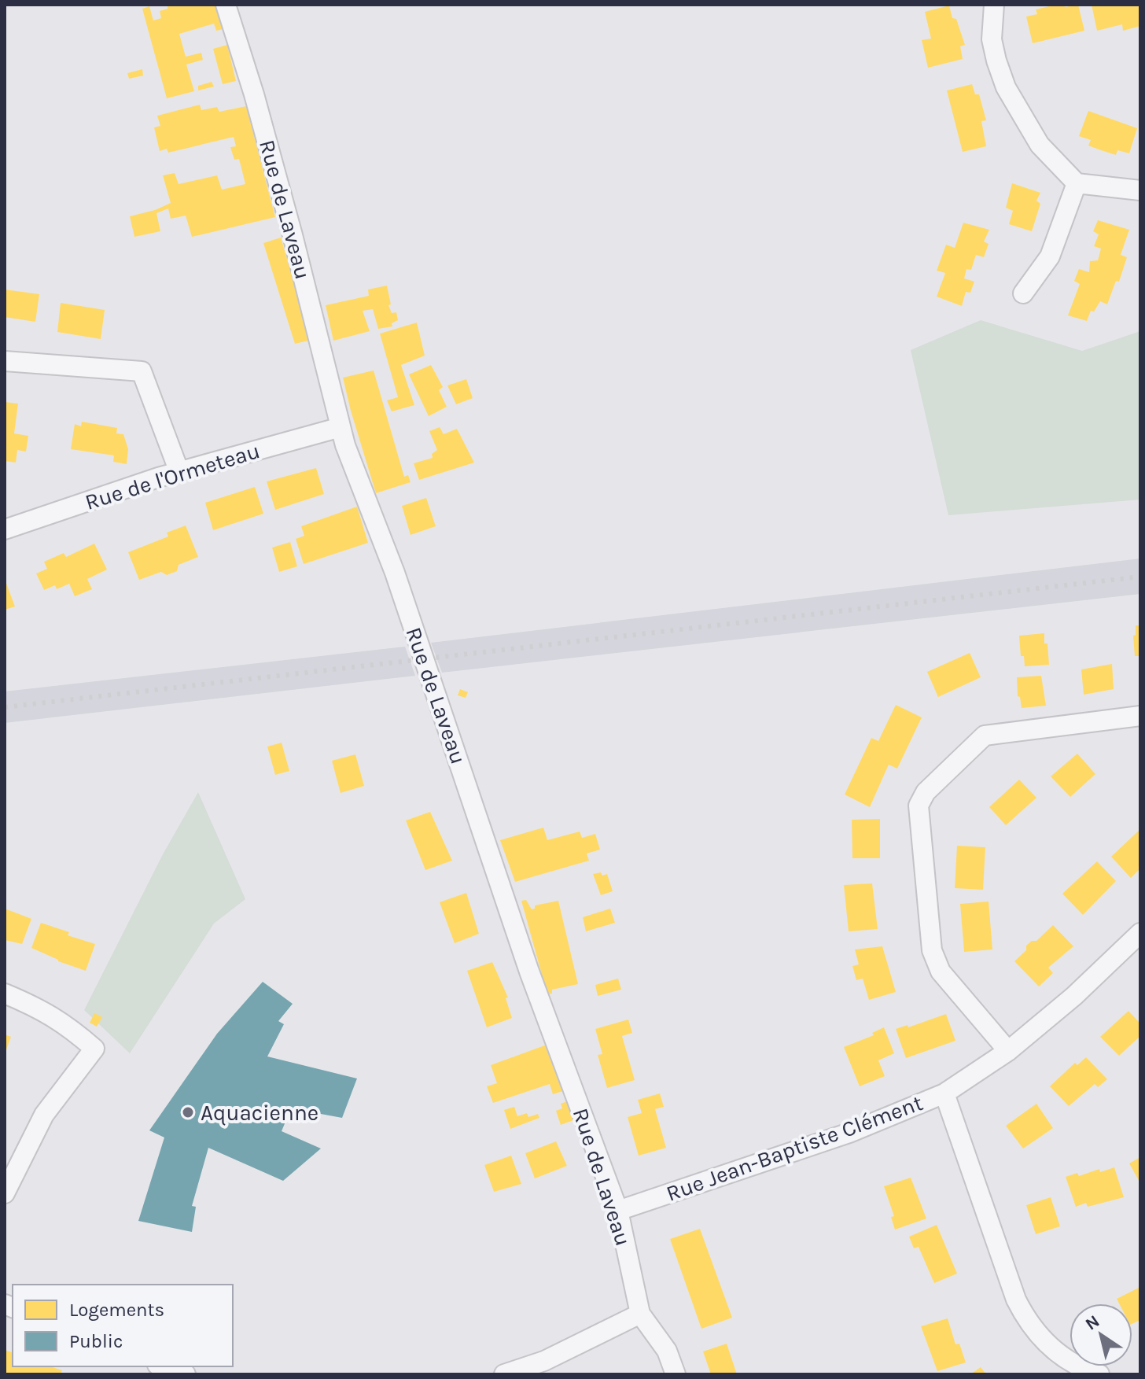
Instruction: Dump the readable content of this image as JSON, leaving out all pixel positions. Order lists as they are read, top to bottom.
{
  "streets": {
    "street": ["Rue de Laveau", "Rue de l'Ormeteau", "Rue Jean-Baptiste Clément"]
  },
  "crossings": [
    ["Rue de Laveau", "Rue de l'Ormeteau"],
    ["Rue de Laveau", "Rue Jean-Baptiste Clément"]
  ],
  "places": ["Aquacienne"],
  "legend": ["Logements", "Public"],
  "north": "top left"
}
